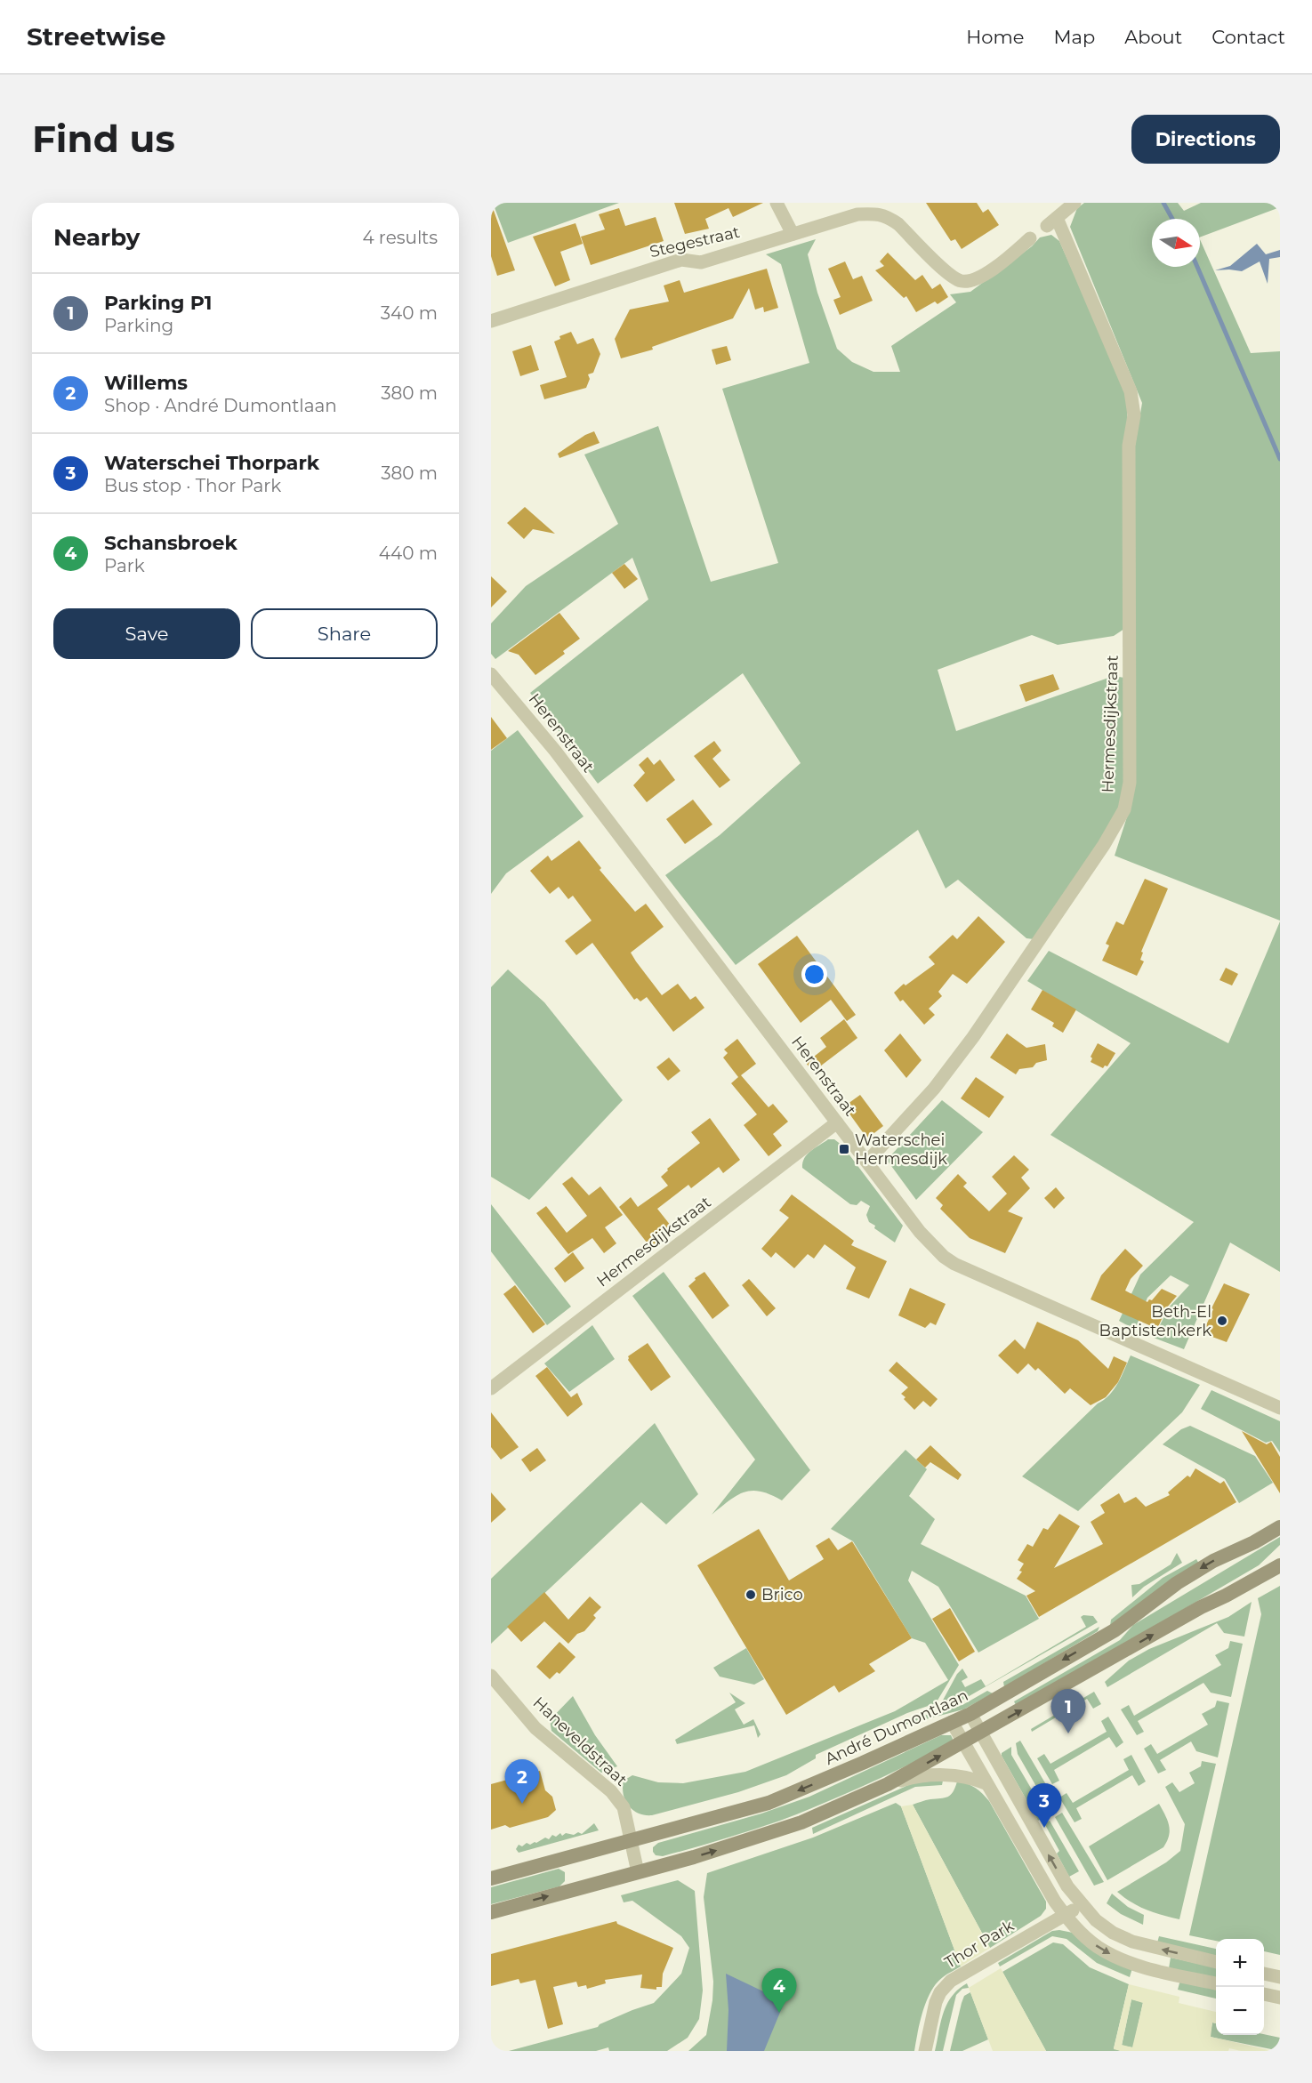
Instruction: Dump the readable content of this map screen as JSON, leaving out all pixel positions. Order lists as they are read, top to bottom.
{
  "streets": {
    "main road": ["André Dumontlaan"],
    "street": [
      "Stegestraat",
      "Hermesdijkstraat",
      "Herenstraat",
      "Haneveldstraat",
      "Thor Park"
    ]
  },
  "crossings": [
    ["Hermesdijkstraat", "Herenstraat"],
    ["André Dumontlaan", "Haneveldstraat"]
  ],
  "places": {
    "transit": ["Waterschei Hermesdijk"],
    "other": ["Beth-El Baptistenkerk", "Brico"]
  },
  "north": "right",
  "page": {
    "header": "Streetwise",
    "nav": [
      "Home",
      "Map",
      "About",
      "Contact"
    ],
    "buttons": [
      "Directions",
      ["Save", "Share"]
    ],
    "title": "Find us",
    "heading": ["Nearby", "4 results"],
    "list": [
      {
        "mark": "1",
        "name": "Parking P1",
        "note": "Parking",
        "value": "340 m"
      },
      {
        "mark": "2",
        "name": "Willems",
        "note": "Shop · André Dumontlaan",
        "value": "380 m"
      },
      {
        "mark": "3",
        "name": "Waterschei Thorpark",
        "note": "Bus stop · Thor Park",
        "value": "380 m"
      },
      {
        "mark": "4",
        "name": "Schansbroek",
        "note": "Park",
        "value": "440 m"
      }
    ],
    "pins": [
      "1",
      "2",
      "3",
      "4"
    ],
    "map_buttons": ["+", "−"]
  }
}
